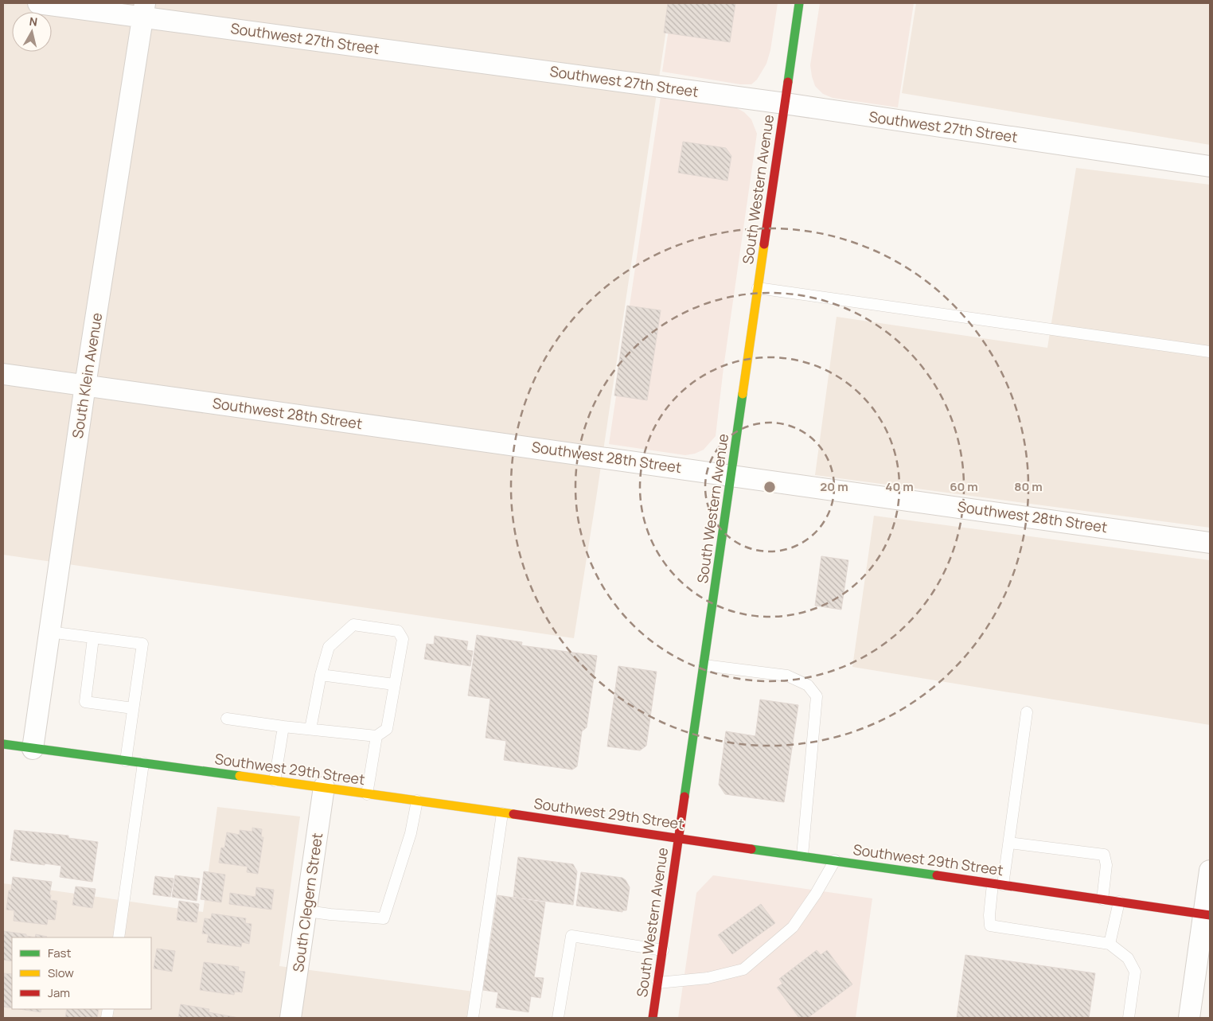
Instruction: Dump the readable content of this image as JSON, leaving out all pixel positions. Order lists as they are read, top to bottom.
{
  "streets": {
    "main road": ["South Western Avenue", "Southwest 29th Street"],
    "street": [
      "Southwest 27th Street",
      "South Klein Avenue",
      "Southwest 28th Street",
      "South Clegern Street"
    ]
  },
  "crossings": [
    ["Southwest 27th Street", "South Western Avenue"],
    ["Southwest 27th Street", "South Klein Avenue"],
    ["South Western Avenue", "Southwest 28th Street"],
    ["South Western Avenue", "Southwest 29th Street"],
    ["South Klein Avenue", "Southwest 28th Street"],
    ["South Klein Avenue", "Southwest 29th Street"],
    ["Southwest 29th Street", "South Clegern Street"]
  ],
  "legend": ["Fast", "Slow", "Jam"],
  "north": "top",
  "rings": [
    "20 m",
    "40 m",
    "60 m",
    "80 m"
  ]
}
